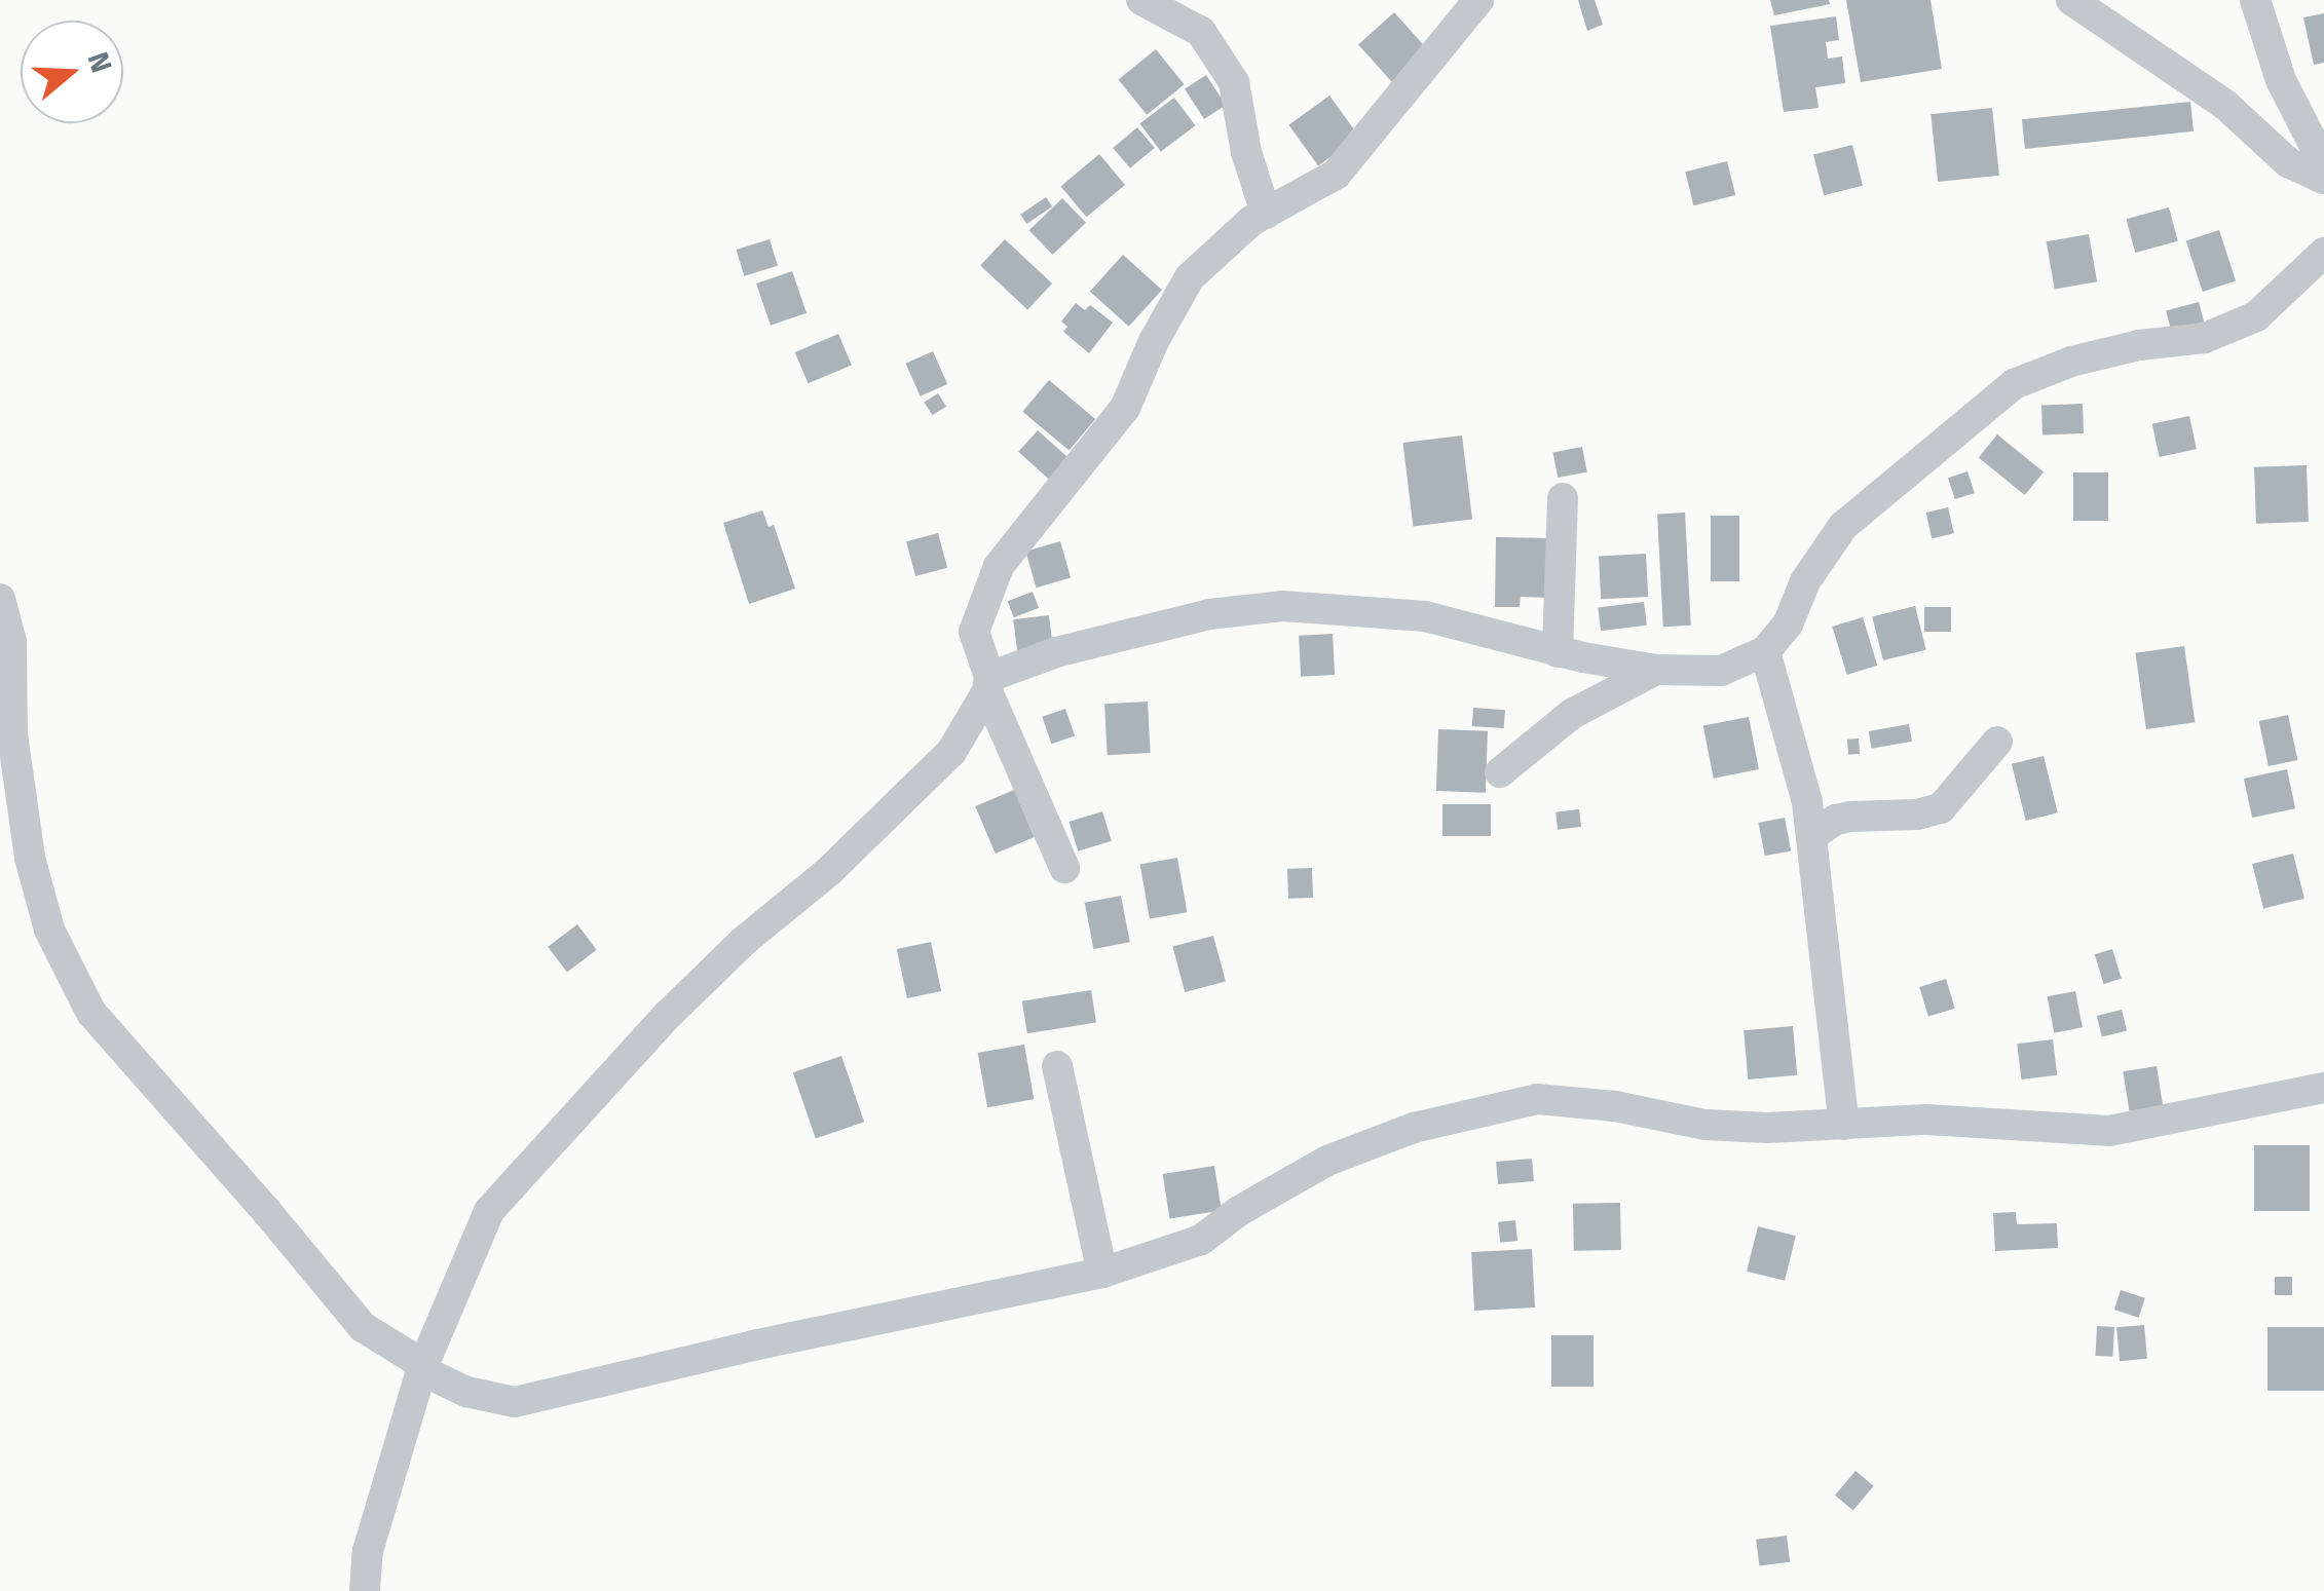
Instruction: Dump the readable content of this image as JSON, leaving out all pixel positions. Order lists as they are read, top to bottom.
{
  "north": "right"
}
